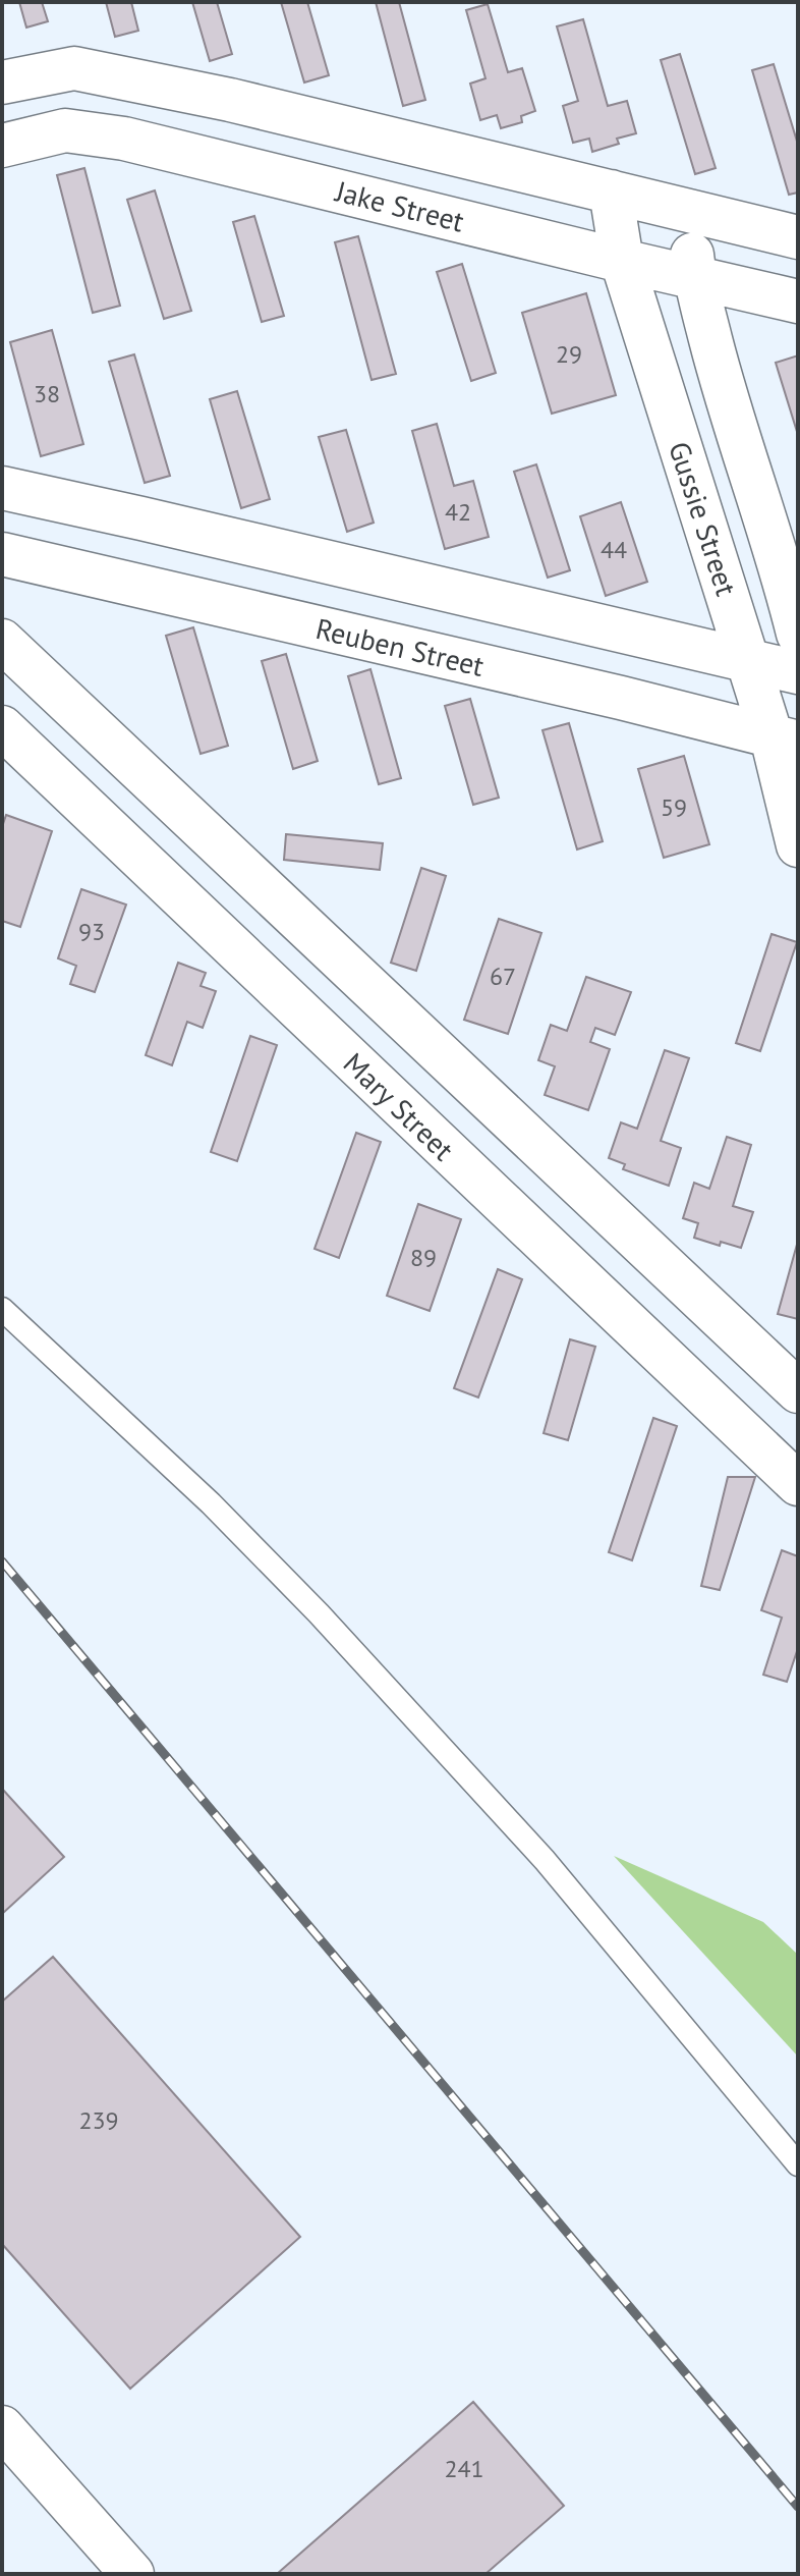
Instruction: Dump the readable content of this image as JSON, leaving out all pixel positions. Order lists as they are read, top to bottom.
{
  "streets": {
    "street": [
      "Jake Street",
      "Gussie Street",
      "Reuben Street",
      "Mary Street"
    ]
  },
  "crossings": [
    ["Jake Street", "Gussie Street"],
    ["Gussie Street", "Reuben Street"]
  ],
  "house_numbers": [
    "29",
    "38",
    "42",
    "44",
    "59",
    "93",
    "67",
    "89",
    "239",
    "241"
  ]
}
